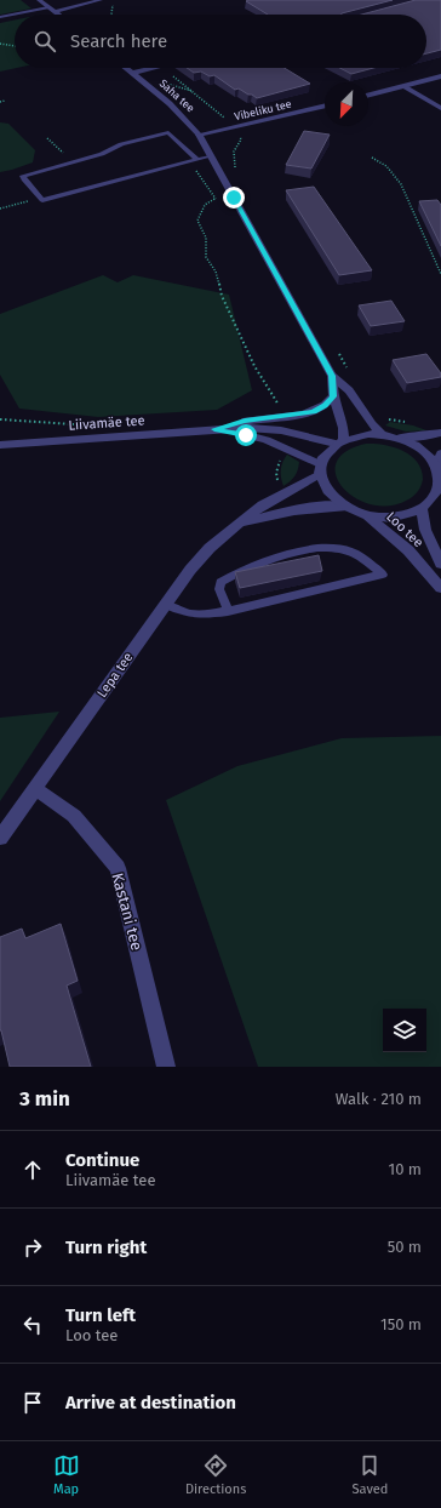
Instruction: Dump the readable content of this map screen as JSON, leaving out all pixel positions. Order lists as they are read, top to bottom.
{
  "streets": {
    "street": [
      "Saha tee",
      "Vibeliku tee",
      "Liivamäe tee",
      "Loo tee",
      "Lepa tee",
      "Kastani tee"
    ]
  },
  "crossings": [
    ["Saha tee", "Vibeliku tee"],
    ["Liivamäe tee", "Loo tee"],
    ["Liivamäe tee", "Lepa tee"],
    ["Loo tee", "Lepa tee"],
    ["Lepa tee", "Kastani tee"]
  ],
  "north": "bottom left",
  "page": {
    "search": "Search here",
    "heading": ["3 min", "Walk · 210 m"],
    "list": [
      ["Continue", "Liivamäe tee", "10 m"],
      ["Turn right", "50 m"],
      ["Turn left", "Loo tee", "150 m"],
      "Arrive at destination"
    ],
    "nav": ["Map", "Directions", "Saved"]
  }
}
